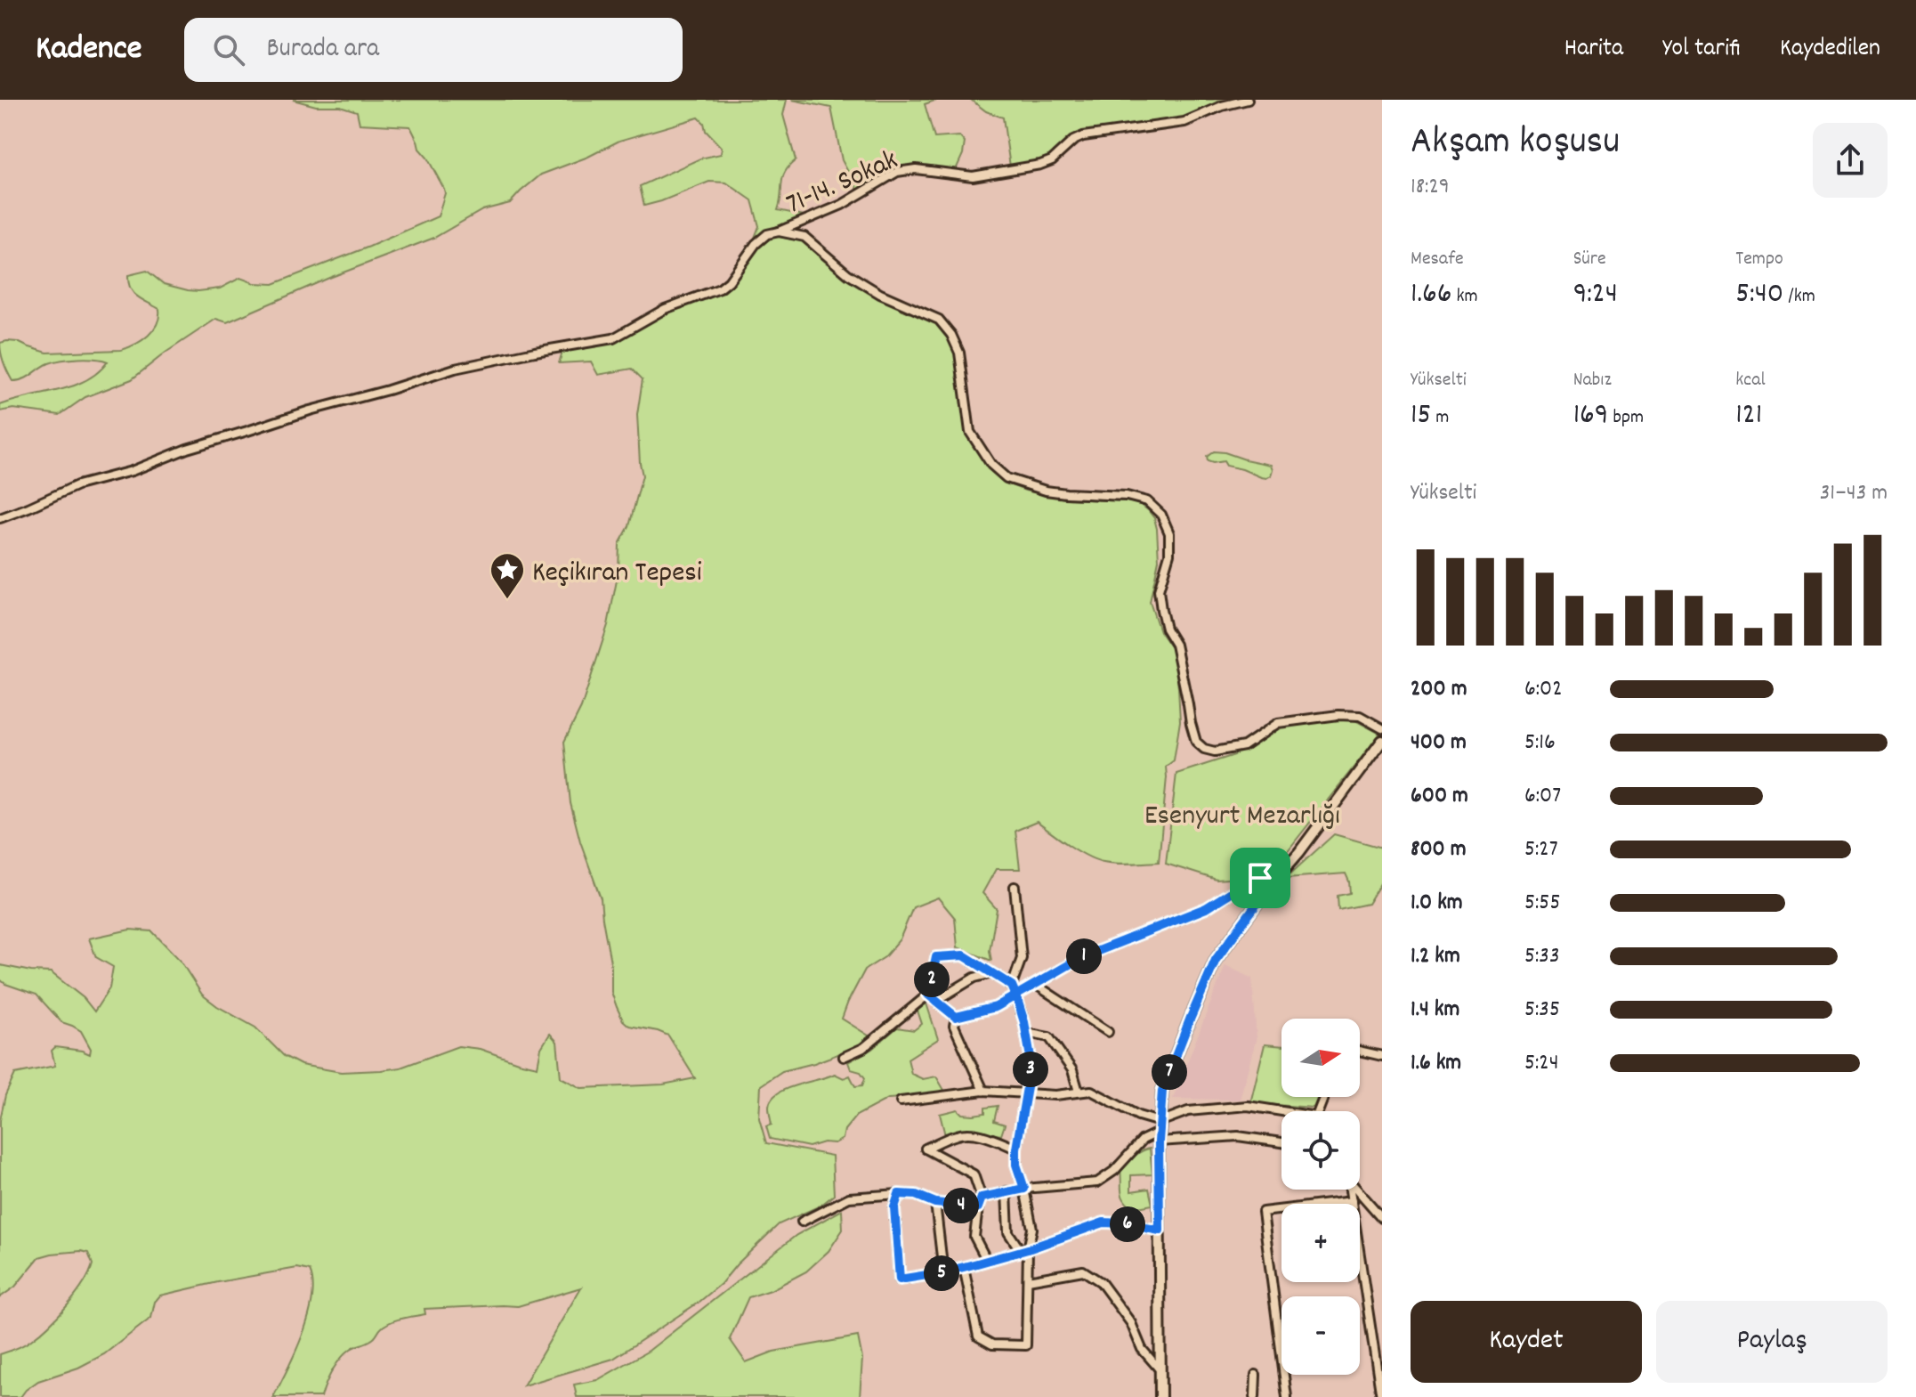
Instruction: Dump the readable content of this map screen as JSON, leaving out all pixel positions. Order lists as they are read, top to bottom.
{
  "streets": {
    "street": ["71-14. Sokak"]
  },
  "parks": ["Esenyurt Mezarlığı"],
  "places": {
    "place": ["Keçikıran Tepesi"]
  },
  "north": "right",
  "page": {
    "header": "Kadence",
    "search": "Burada ara",
    "nav": ["Harita", "Yol tarifi", "Kaydedilen"],
    "heading": ["Akşam koşusu", "18:29"],
    "stats": [
      ["Mesafe", "1.66 km"],
      ["Süre", "9:24"],
      ["Tempo", "5:40 /km"],
      ["Yükselti", "15 m"],
      ["Nabız", "169 bpm"],
      ["kcal", "121"]
    ],
    "chart": ["Yükselti", "31–43 m"],
    "list": [
      {
        "name": "200 m",
        "note": "6:02"
      },
      {
        "name": "400 m",
        "note": "5:16"
      },
      {
        "name": "600 m",
        "note": "6:07"
      },
      {
        "name": "800 m",
        "note": "5:27"
      },
      {
        "name": "1.0 km",
        "note": "5:55"
      },
      {
        "name": "1.2 km",
        "note": "5:33"
      },
      {
        "name": "1.4 km",
        "note": "5:35"
      },
      {
        "name": "1.6 km",
        "note": "5:24"
      }
    ],
    "pins": [
      "1",
      "2",
      "3",
      "7",
      "4",
      "6",
      "5"
    ],
    "map_buttons": ["+", "−"],
    "buttons": ["Kaydet", "Paylaş"]
  }
}
